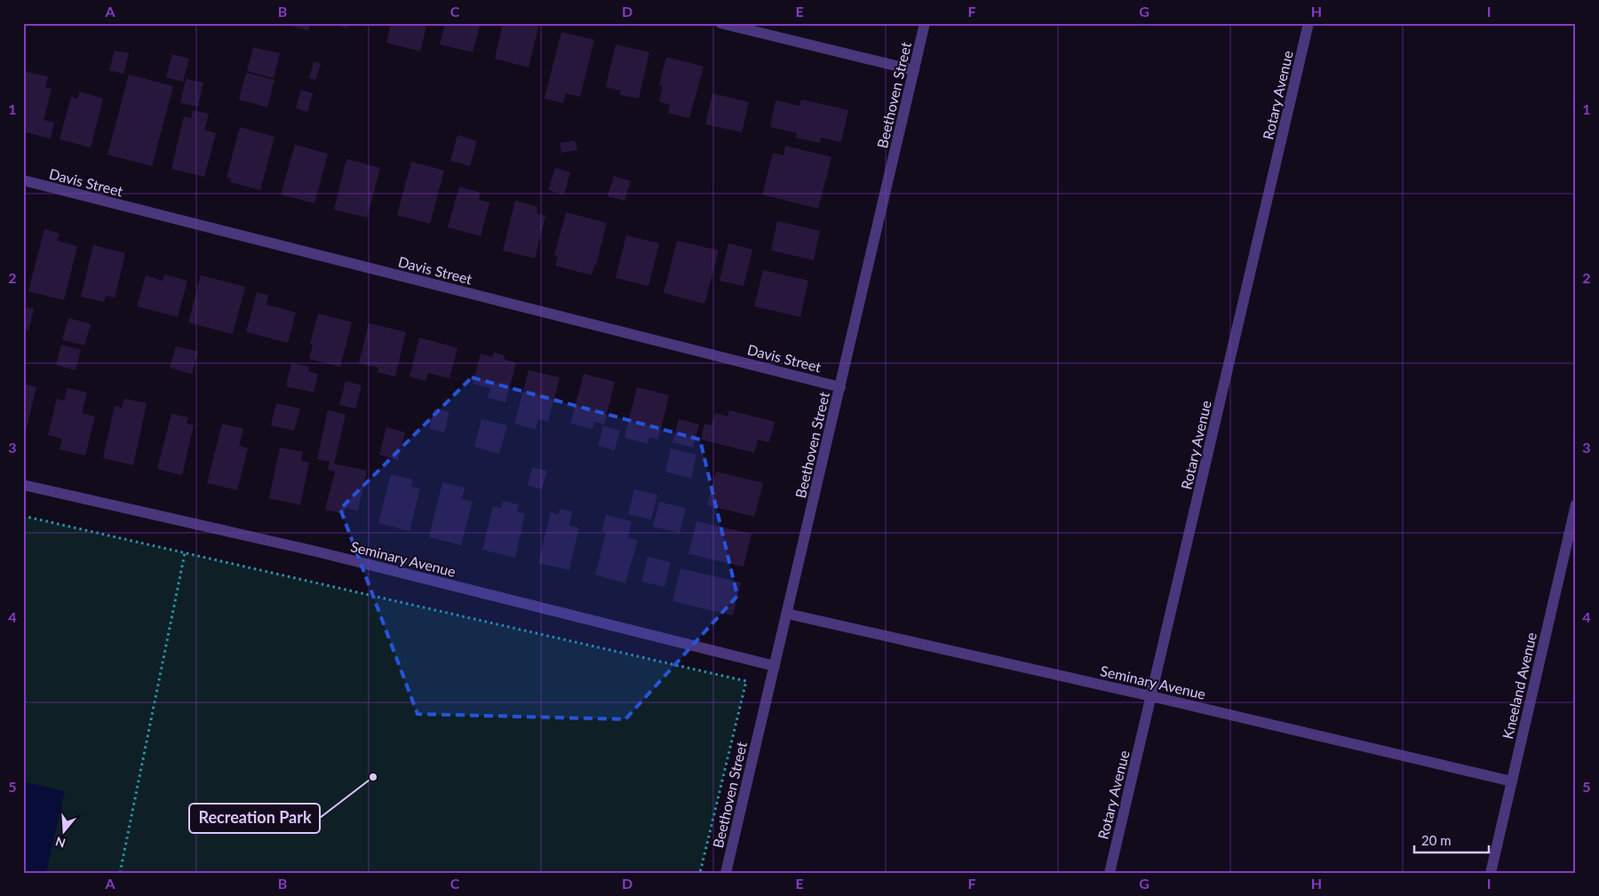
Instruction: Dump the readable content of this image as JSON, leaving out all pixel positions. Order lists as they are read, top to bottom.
{
  "streets": {
    "street": [
      "Beethoven Street",
      "Rotary Avenue",
      "Davis Street",
      "Seminary Avenue",
      "Kneeland Avenue"
    ]
  },
  "crossings": [
    ["Beethoven Street", "Davis Street"],
    ["Beethoven Street", "Seminary Avenue"],
    ["Rotary Avenue", "Seminary Avenue"],
    ["Seminary Avenue", "Kneeland Avenue"]
  ],
  "places": ["Recreation Park"],
  "scale_bar": "20 m",
  "north": "bottom",
  "grid": {
    "columns": [
      "A",
      "B",
      "C",
      "D",
      "E",
      "F",
      "G",
      "H",
      "I"
    ],
    "rows": [
      "1",
      "2",
      "3",
      "4",
      "5"
    ]
  }
}
